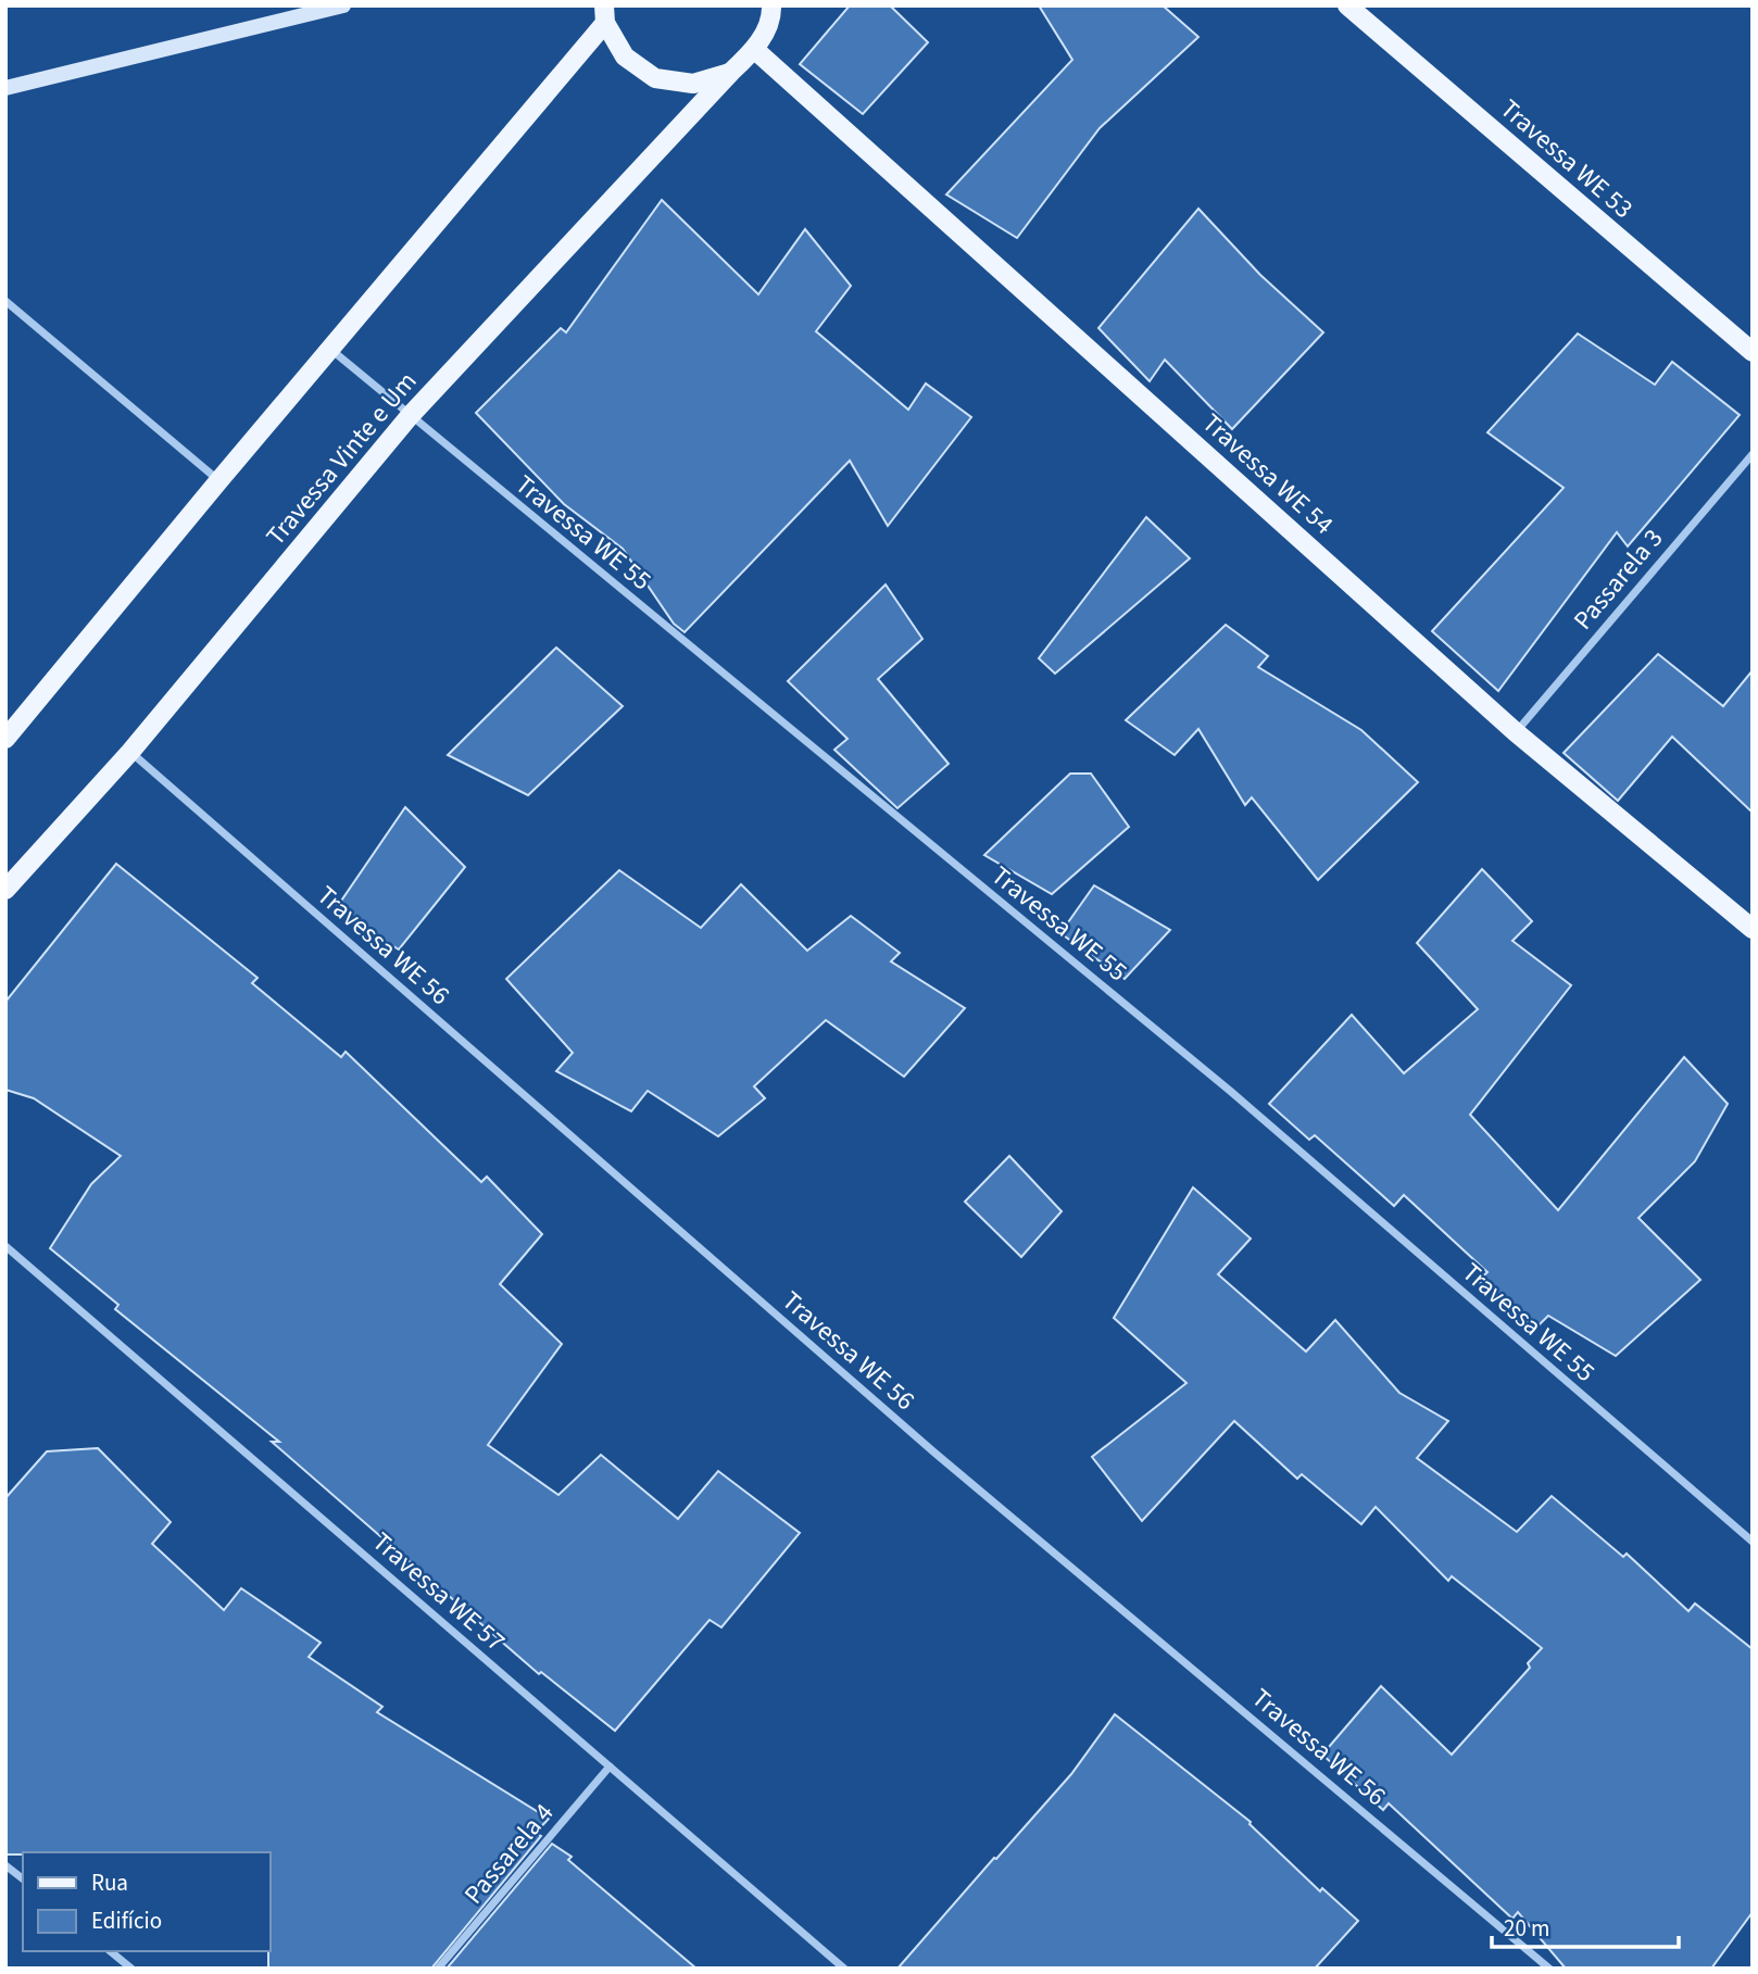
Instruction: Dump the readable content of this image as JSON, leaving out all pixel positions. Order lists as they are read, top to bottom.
{
  "streets": {
    "main road": ["Travessa WE 53", "Travessa Vinte e Um", "Travessa WE 54"],
    "street": [
      "Travessa WE 55",
      "Passarela 3",
      "Travessa WE 56",
      "Travessa WE 57",
      "Passarela 4"
    ]
  },
  "crossings": [
    ["Travessa Vinte e Um", "Travessa WE 54"],
    ["Travessa Vinte e Um", "Travessa WE 55"],
    ["Travessa Vinte e Um", "Travessa WE 56"],
    ["Travessa WE 54", "Passarela 3"],
    ["Travessa WE 57", "Passarela 4"]
  ],
  "legend": ["Rua", "Edifício"],
  "scale_bar": "20 m"
}
